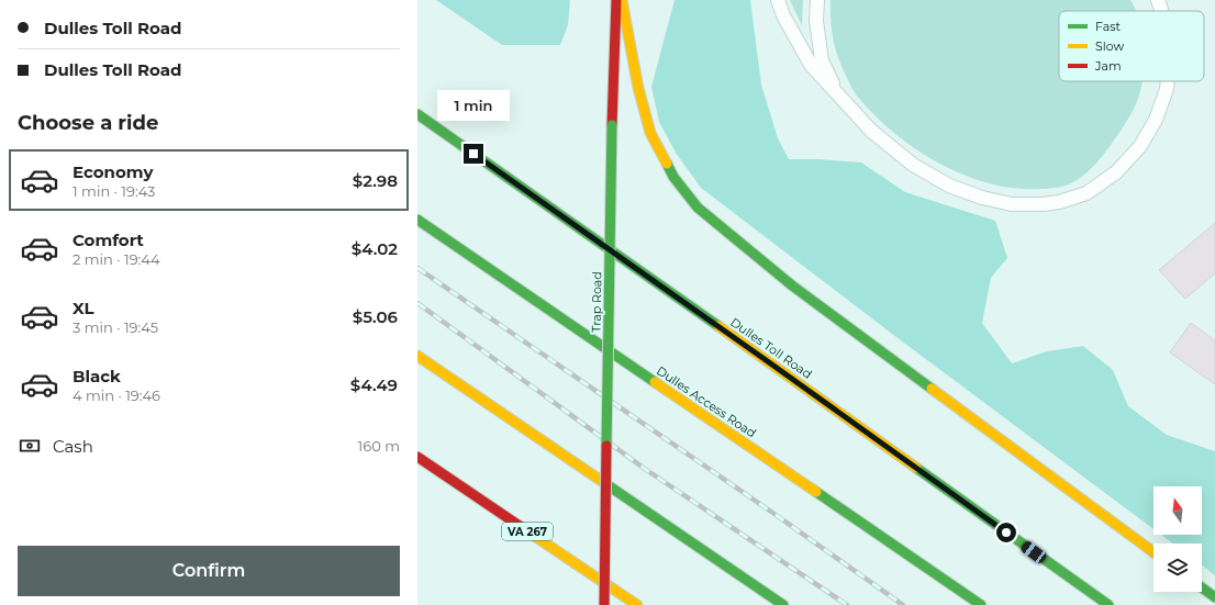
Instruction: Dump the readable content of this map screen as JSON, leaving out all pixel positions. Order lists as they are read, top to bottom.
{
  "streets": {
    "main road": [
      "Trap Road",
      "Dulles Toll Road",
      "Dulles Access Road",
      "VA 267"
    ]
  },
  "legend": ["Fast", "Slow", "Jam"],
  "north": "top",
  "page": {
    "banner": ["Dulles Toll Road", "Dulles Toll Road"],
    "bubble": "1 min",
    "heading": "Choose a ride",
    "list": [
      {
        "name": "Economy",
        "note": "1 min · 19:43",
        "value": "$2.98"
      },
      {
        "name": "Comfort",
        "note": "2 min · 19:44",
        "value": "$4.02"
      },
      {
        "name": "XL",
        "note": "3 min · 19:45",
        "value": "$5.06"
      },
      {
        "name": "Black",
        "note": "4 min · 19:46",
        "value": "$4.49"
      }
    ],
    "pay": ["Cash", "160 m"],
    "buttons": "Confirm"
  }
}
